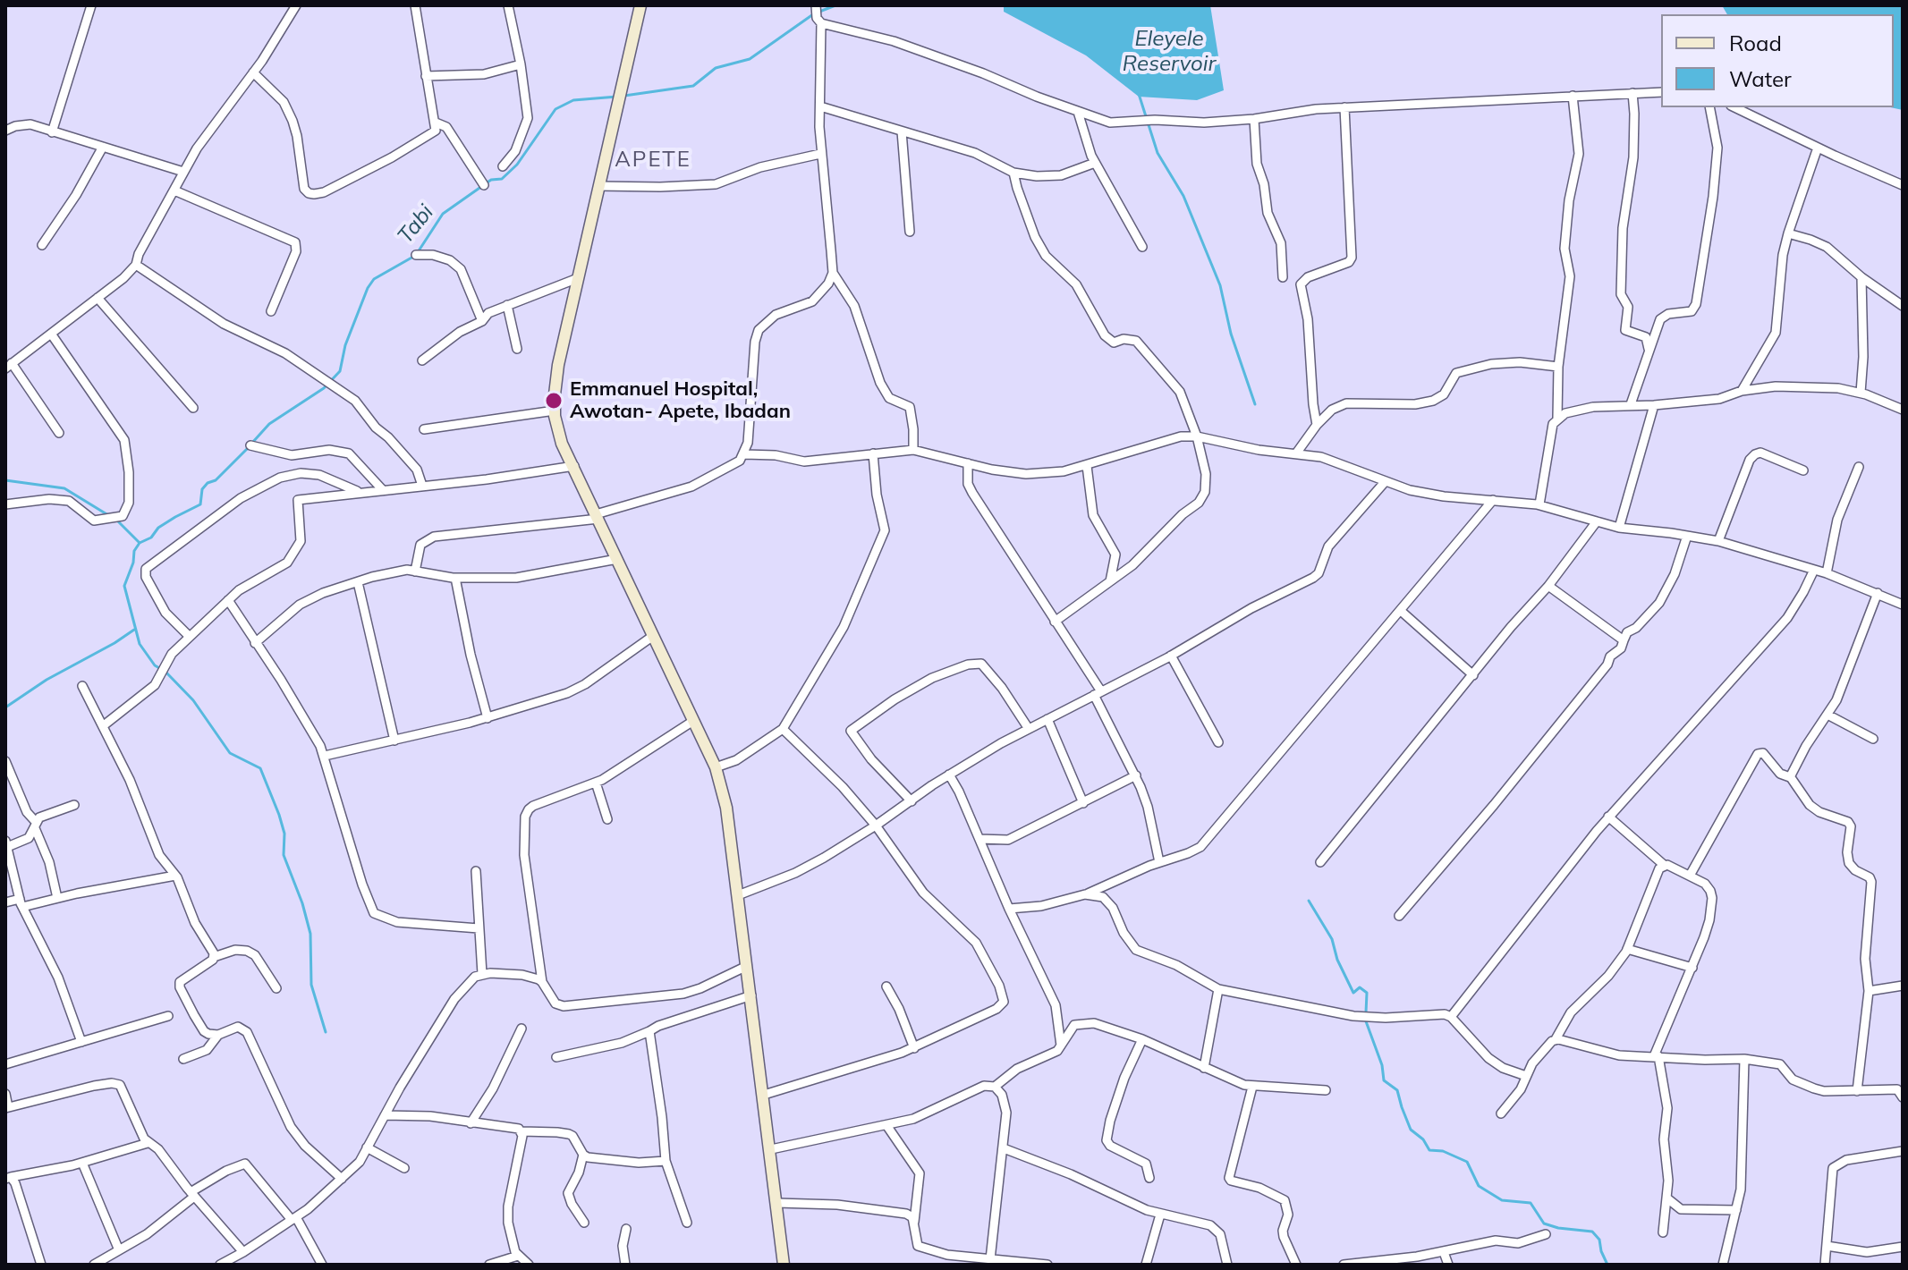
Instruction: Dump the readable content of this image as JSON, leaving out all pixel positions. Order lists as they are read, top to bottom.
{
  "districts": ["APETE"],
  "water": ["Eleyele Reservoir", "Tabi"],
  "places": ["Emmanuel Hospital, Awotan- Apete, Ibadan"],
  "legend": ["Road", "Water"]
}
